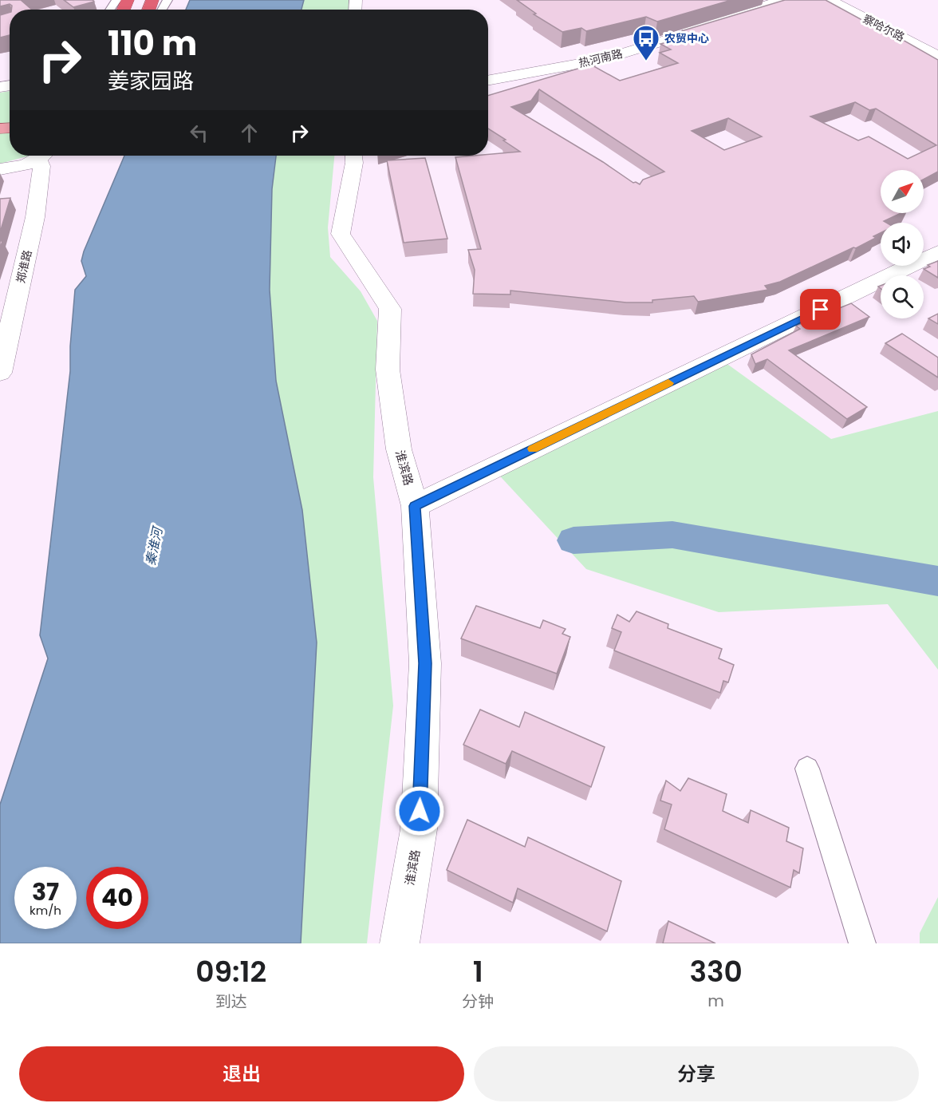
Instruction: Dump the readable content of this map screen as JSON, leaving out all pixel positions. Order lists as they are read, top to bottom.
{
  "streets": {
    "street": [
      "察哈尔路",
      "热河南路",
      "郑淮路",
      "淮滨路"
    ]
  },
  "water": ["秦淮河"],
  "places": {
    "bus stop": ["农贸中心"]
  },
  "north": "top right",
  "page": {
    "turn": ["110 m", "姜家园路"],
    "speed": "37 km/h",
    "limit": "40",
    "eta": [
      "09:12",
      "到达",
      "1",
      "分钟",
      "330",
      "m"
    ],
    "buttons": ["退出", "分享"]
  }
}
